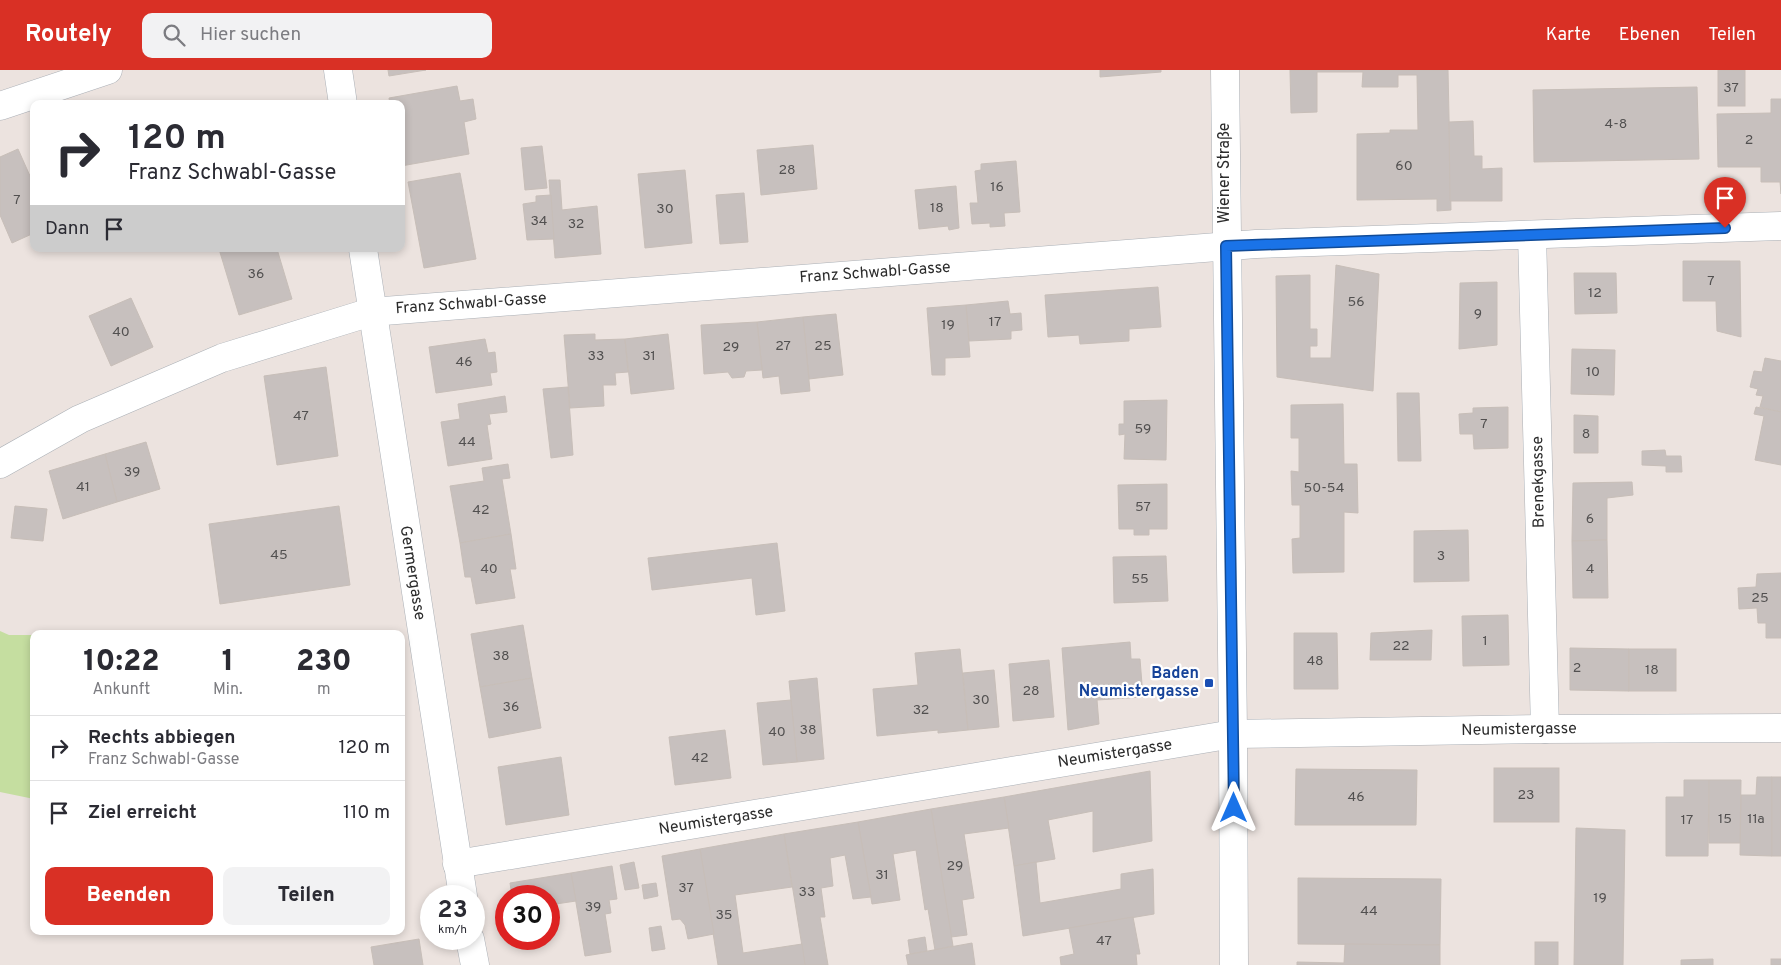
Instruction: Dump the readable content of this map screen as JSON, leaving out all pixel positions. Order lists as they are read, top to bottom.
{
  "streets": {
    "street": [
      "Wiener Straße",
      "Franz Schwabl-Gasse",
      "Brenekgasse",
      "Germergasse",
      "Neumistergasse"
    ]
  },
  "crossings": [
    ["Wiener Straße", "Franz Schwabl-Gasse"],
    ["Wiener Straße", "Neumistergasse"],
    ["Franz Schwabl-Gasse", "Brenekgasse"],
    ["Franz Schwabl-Gasse", "Germergasse"],
    ["Brenekgasse", "Neumistergasse"],
    ["Germergasse", "Neumistergasse"]
  ],
  "places": {
    "transit": ["Baden Neumistergasse"]
  },
  "house_numbers": [
    "37",
    "4-8",
    "2",
    "60",
    "28",
    "16",
    "7",
    "18",
    "30",
    "34",
    "32",
    "36",
    "7",
    "12",
    "56",
    "9",
    "17",
    "19",
    "40",
    "27",
    "25",
    "29",
    "33",
    "31",
    "46",
    "10",
    "47",
    "7",
    "59",
    "8",
    "44",
    "39",
    "41",
    "50-54",
    "57",
    "42",
    "6",
    "45",
    "3",
    "40",
    "4",
    "55",
    "25",
    "1",
    "22",
    "38",
    "48",
    "2",
    "18",
    "28",
    "30",
    "36",
    "32",
    "38",
    "40",
    "42",
    "23",
    "46",
    "15",
    "11a",
    "17",
    "29",
    "31",
    "37",
    "33",
    "19",
    "39",
    "44",
    "35",
    "47"
  ],
  "page": {
    "header": "Routely",
    "search": "Hier suchen",
    "nav": ["Karte", "Ebenen", "Teilen"],
    "turn": ["120 m", "Franz Schwabl-Gasse"],
    "then": "Dann",
    "eta": [
      "10:22",
      "Ankunft",
      "1",
      "Min.",
      "230",
      "m"
    ],
    "list": [
      {
        "name": "Rechts abbiegen",
        "note": "Franz Schwabl-Gasse",
        "value": "120 m"
      },
      {
        "name": "Ziel erreicht",
        "value": "110 m"
      }
    ],
    "buttons": ["Beenden", "Teilen"],
    "speed": "23 km/h",
    "limit": "30"
  }
}
